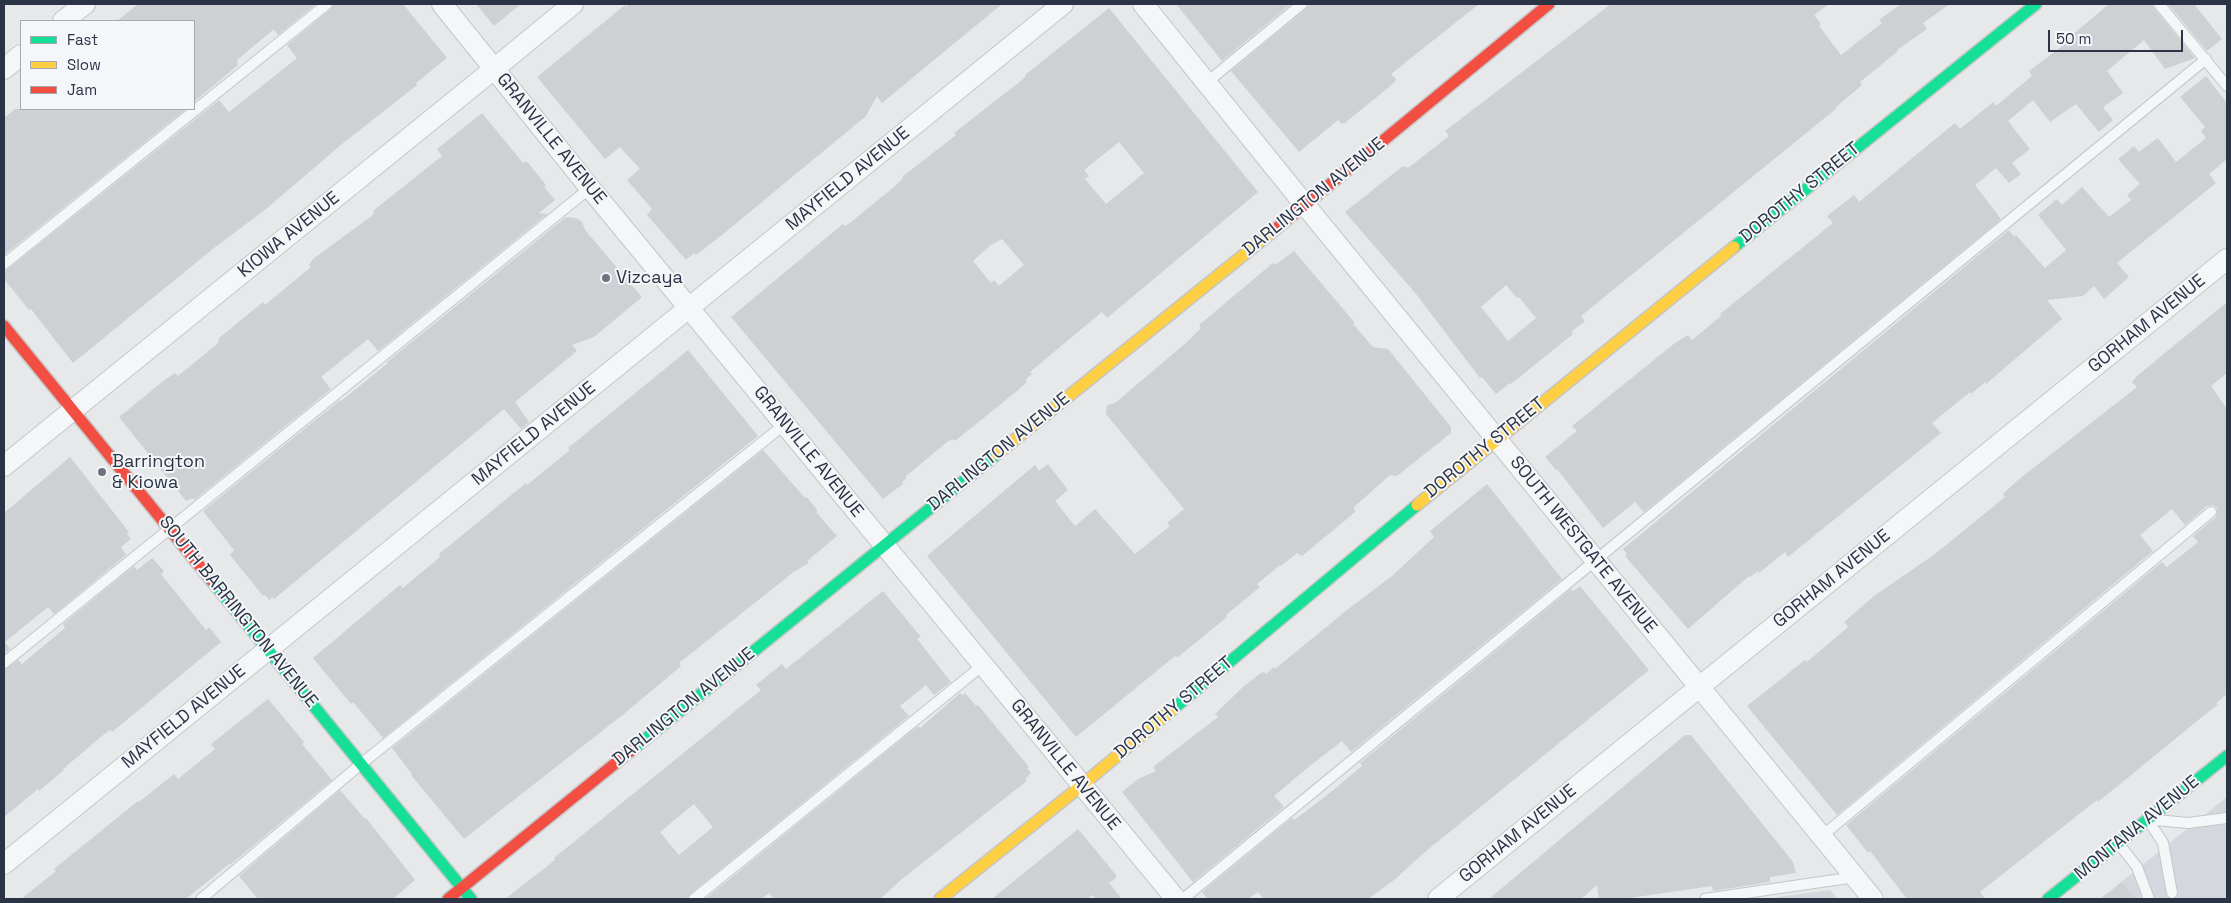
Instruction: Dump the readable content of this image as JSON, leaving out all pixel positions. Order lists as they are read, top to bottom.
{
  "streets": {
    "street": [
      "GRANVILLE AVENUE",
      "MAYFIELD AVENUE",
      "DOROTHY STREET",
      "DARLINGTON AVENUE",
      "KIOWA AVENUE",
      "GORHAM AVENUE",
      "SOUTH WESTGATE AVENUE",
      "SOUTH BARRINGTON AVENUE",
      "MONTANA AVENUE"
    ]
  },
  "crossings": [
    ["GRANVILLE AVENUE", "MAYFIELD AVENUE"],
    ["GRANVILLE AVENUE", "DOROTHY STREET"],
    ["GRANVILLE AVENUE", "DARLINGTON AVENUE"],
    ["GRANVILLE AVENUE", "KIOWA AVENUE"],
    ["MAYFIELD AVENUE", "SOUTH BARRINGTON AVENUE"],
    ["DOROTHY STREET", "SOUTH WESTGATE AVENUE"],
    ["DARLINGTON AVENUE", "SOUTH WESTGATE AVENUE"],
    ["DARLINGTON AVENUE", "SOUTH BARRINGTON AVENUE"],
    ["KIOWA AVENUE", "SOUTH BARRINGTON AVENUE"],
    ["GORHAM AVENUE", "SOUTH WESTGATE AVENUE"]
  ],
  "places": ["Vizcaya", "Barrington & Kiowa"],
  "legend": ["Fast", "Slow", "Jam"],
  "scale_bar": "50 m"
}
